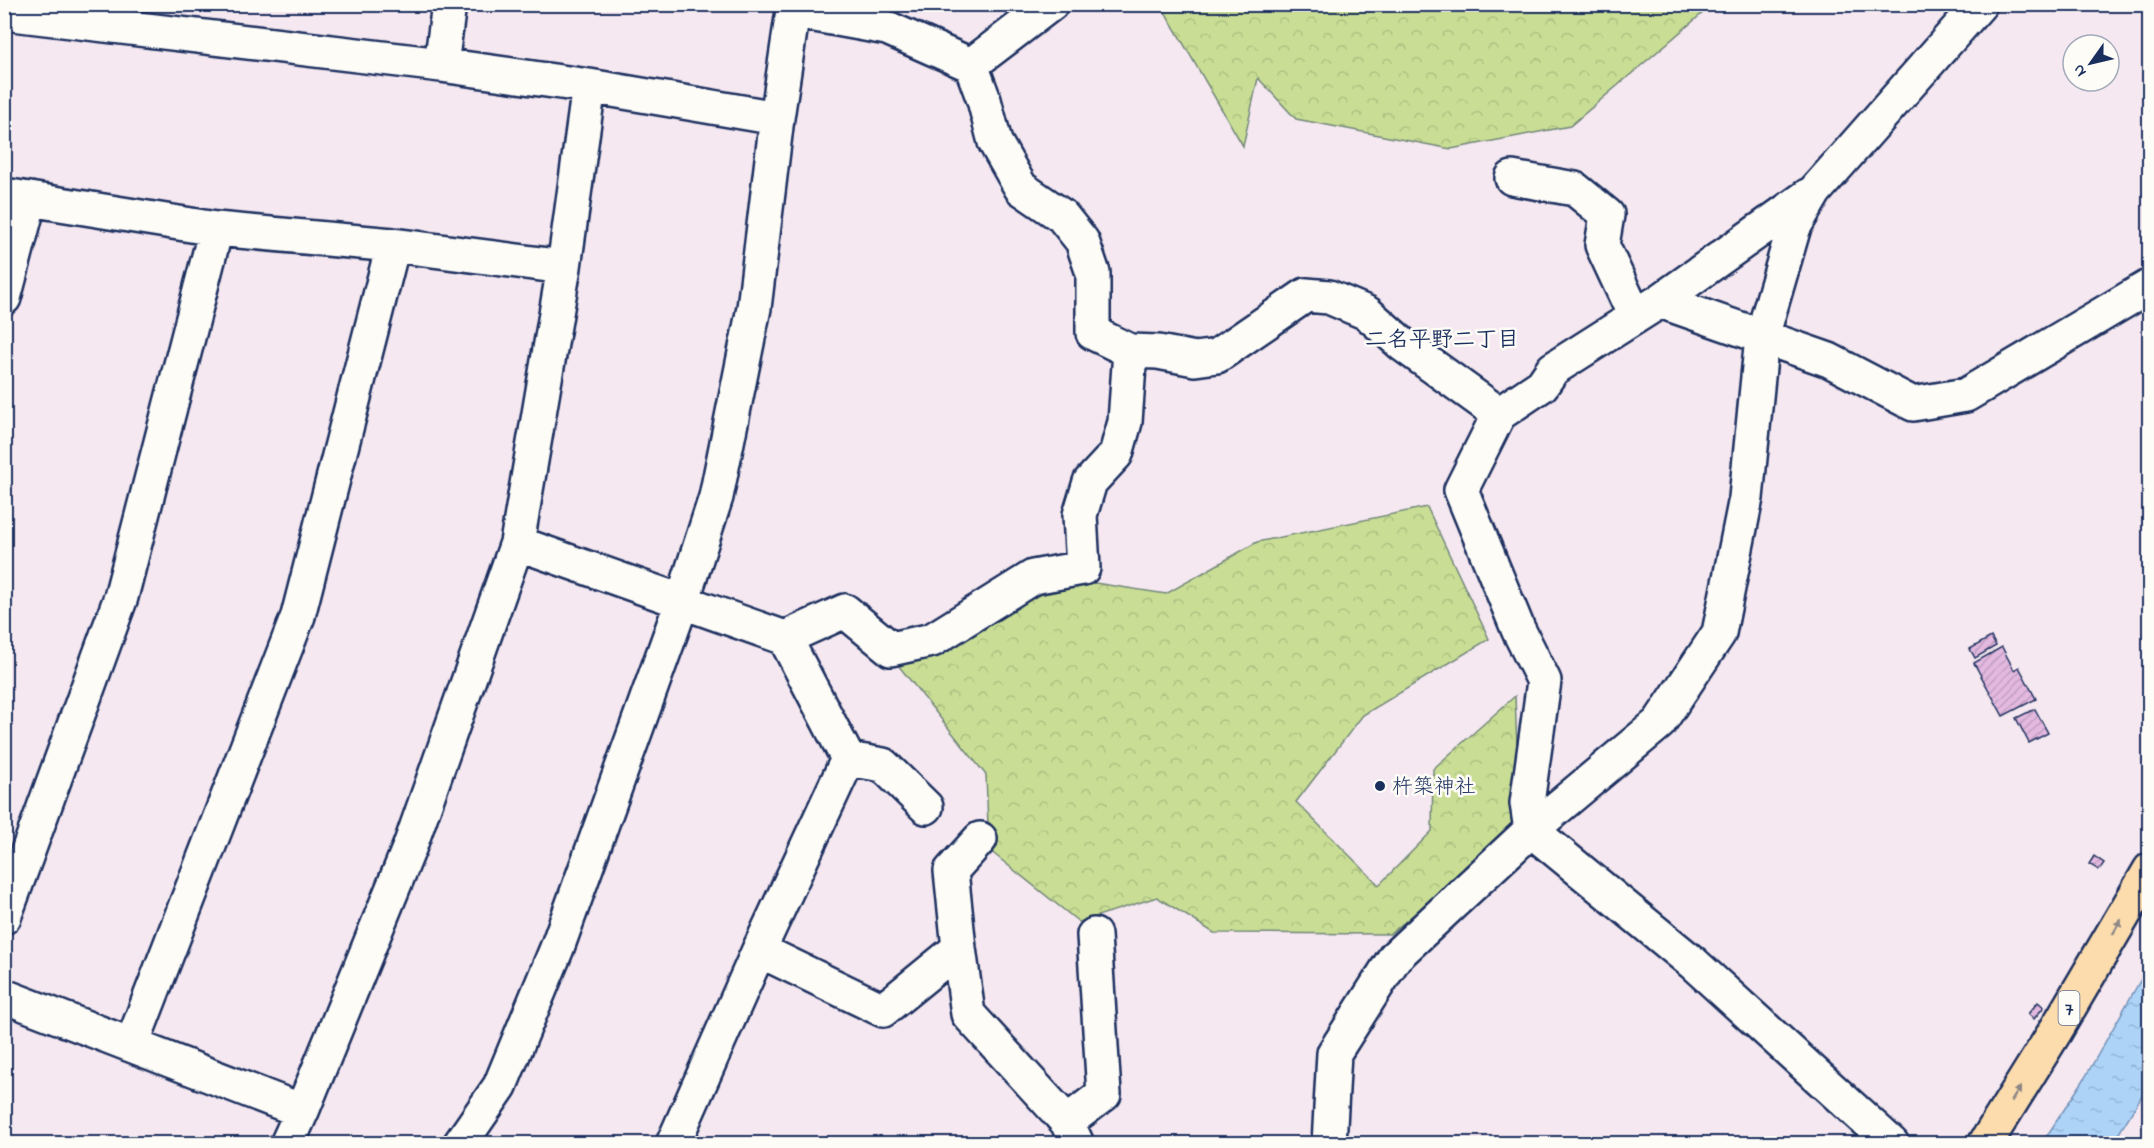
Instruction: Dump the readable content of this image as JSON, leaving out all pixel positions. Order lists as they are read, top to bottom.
{
  "streets": {
    "main road": ["7"]
  },
  "districts": ["二名平野二丁目"],
  "places": ["杵築神社"],
  "north": "bottom left"
}
